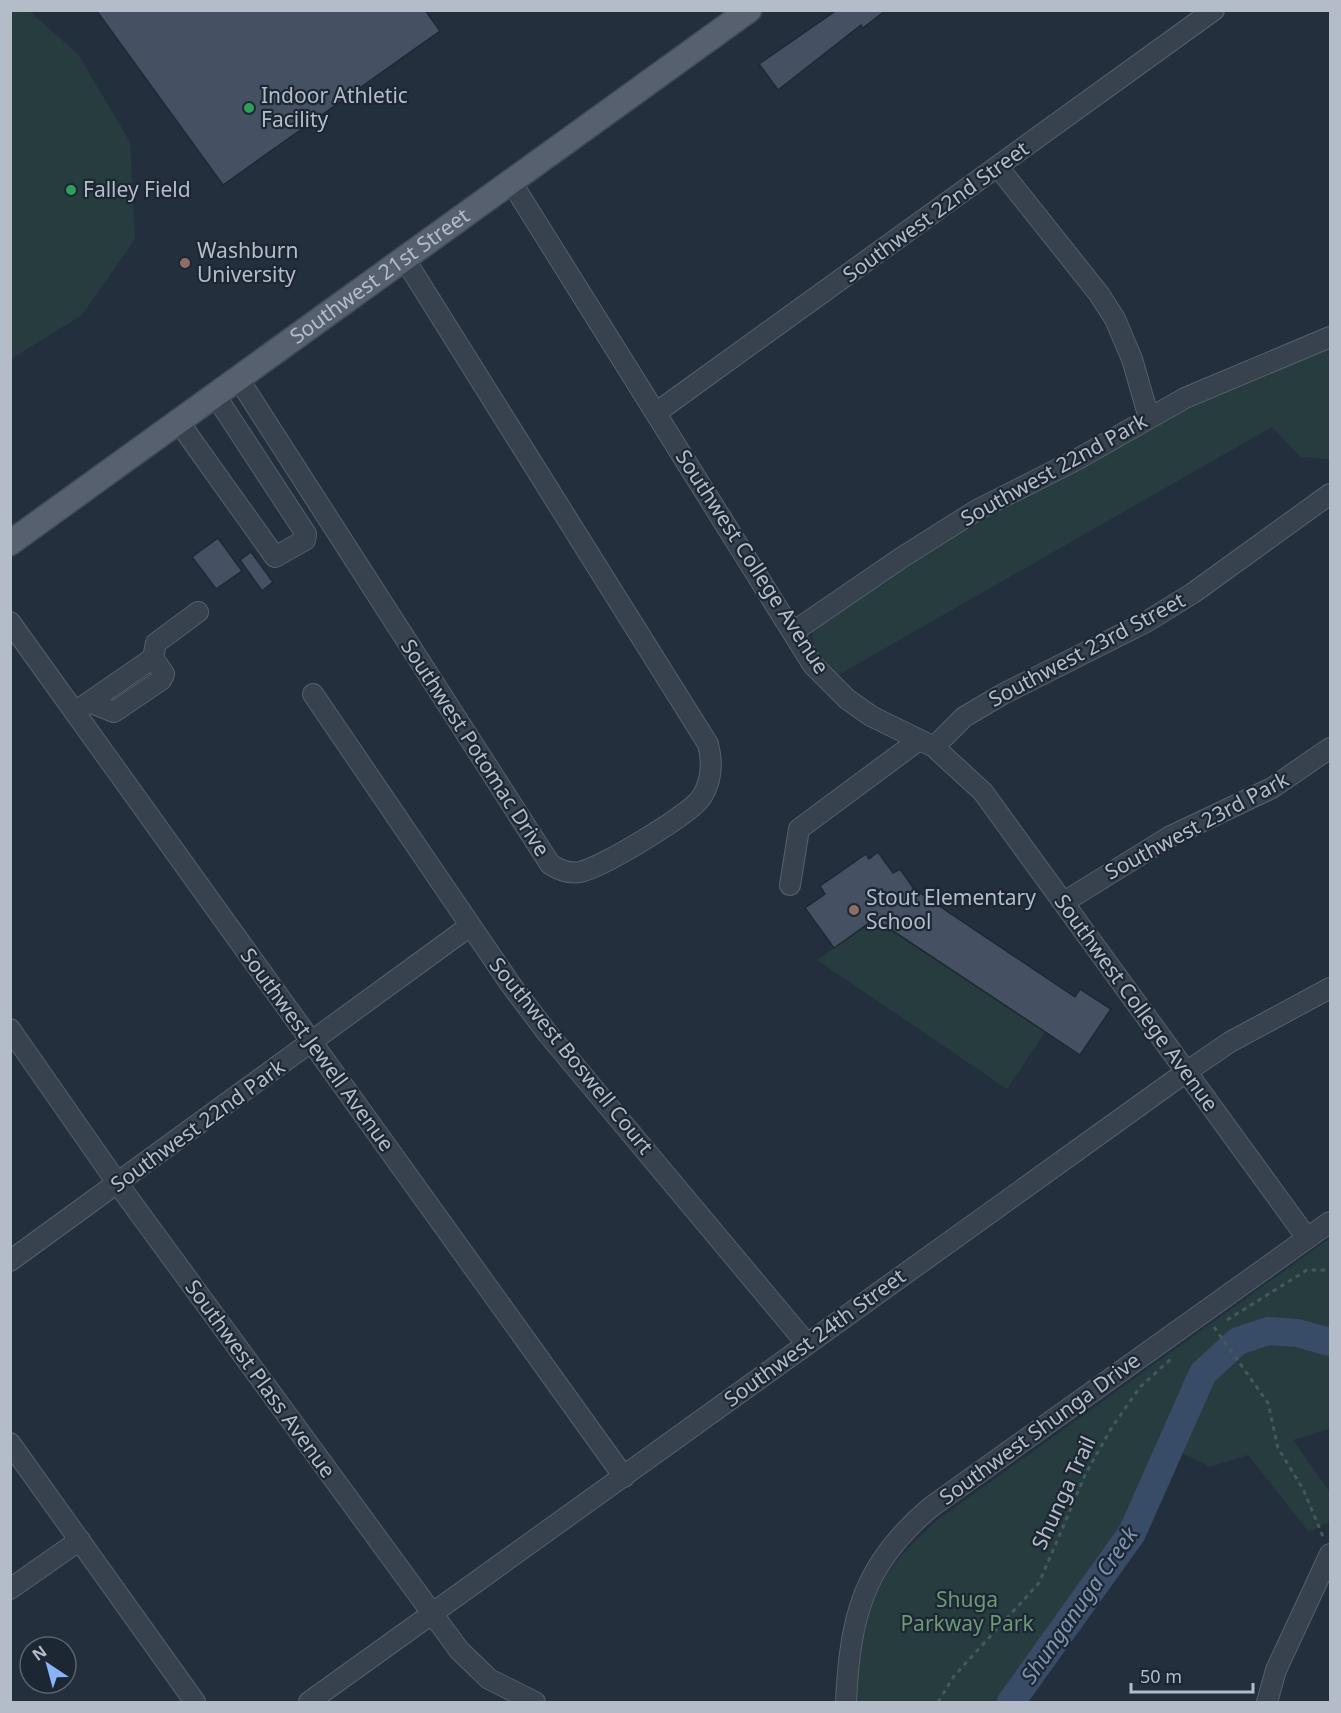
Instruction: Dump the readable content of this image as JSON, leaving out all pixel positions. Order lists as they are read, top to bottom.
{
  "streets": {
    "main road": ["Southwest 21st Street"],
    "street": [
      "Southwest 22nd Street",
      "Southwest 22nd Park",
      "Southwest College Avenue",
      "Southwest 23rd Street",
      "Southwest Potomac Drive",
      "Southwest 23rd Park",
      "Southwest Jewell Avenue",
      "Southwest Boswell Court",
      "Southwest 24th Street",
      "Southwest Plass Avenue",
      "Southwest Shunga Drive"
    ],
    "path": ["Shunga Trail"]
  },
  "crossings": [
    ["Southwest 22nd Street", "Southwest College Avenue"],
    ["Southwest 21st Street", "Southwest College Avenue"],
    ["Southwest 21st Street", "Southwest Potomac Drive"],
    ["Southwest 22nd Park", "Southwest College Avenue"],
    ["Southwest 22nd Park", "Southwest Jewell Avenue"],
    ["Southwest 22nd Park", "Southwest Boswell Court"],
    ["Southwest 22nd Park", "Southwest Plass Avenue"],
    ["Southwest College Avenue", "Southwest 23rd Street"],
    ["Southwest College Avenue", "Southwest 23rd Park"],
    ["Southwest College Avenue", "Southwest 24th Street"],
    ["Southwest College Avenue", "Southwest Shunga Drive"],
    ["Southwest Jewell Avenue", "Southwest 24th Street"],
    ["Southwest Boswell Court", "Southwest 24th Street"],
    ["Southwest 24th Street", "Southwest Plass Avenue"]
  ],
  "water": ["Shunganuga Creek"],
  "parks": ["Shuga Parkway Park"],
  "places": [
    "Indoor Athletic Facility",
    "Falley Field",
    "Washburn University",
    "Stout Elementary School"
  ],
  "scale_bar": "50 m",
  "north": "top left"
}
